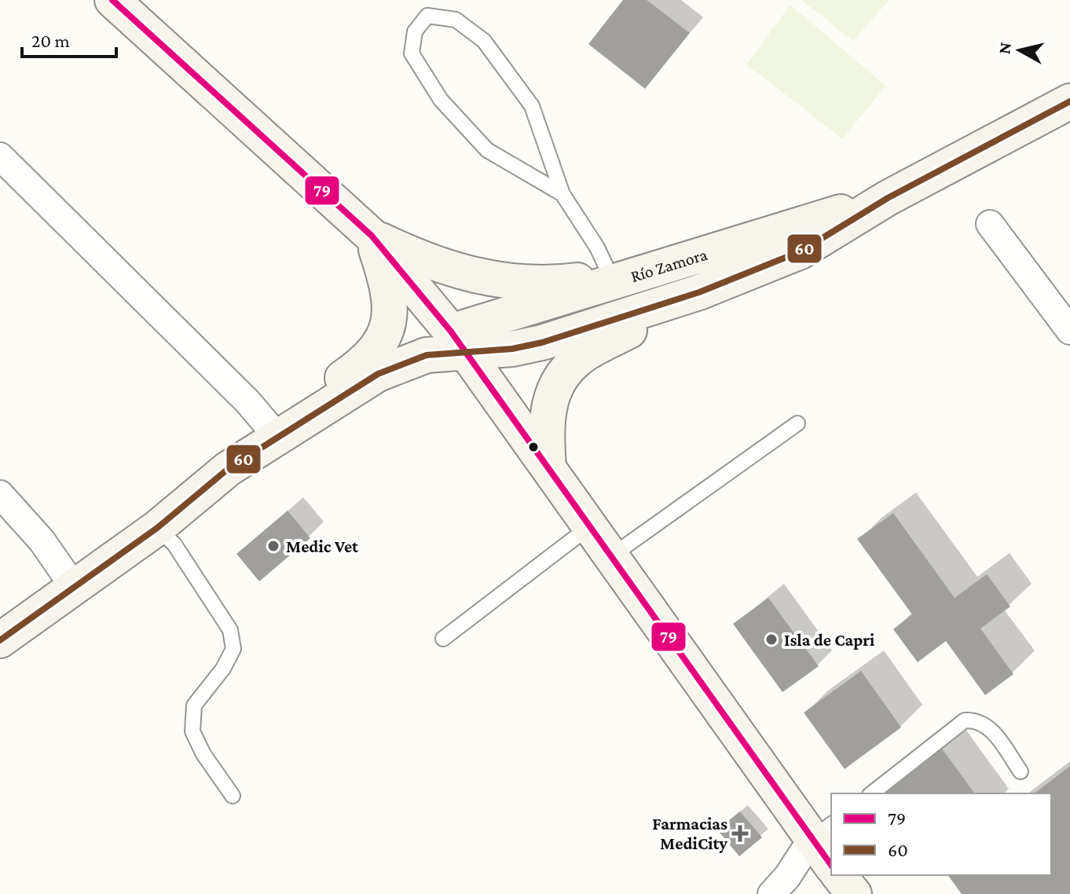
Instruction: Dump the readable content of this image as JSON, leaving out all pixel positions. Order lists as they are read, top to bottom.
{
  "streets": {
    "street": ["Río Zamora"]
  },
  "places": {
    "other": ["Medic Vet", "Isla de Capri"],
    "health": ["Farmacias MediCity"]
  },
  "lines": ["transit line 79", "transit line 60"],
  "legend": ["79", "60"],
  "scale_bar": "20 m",
  "north": "left"
}
